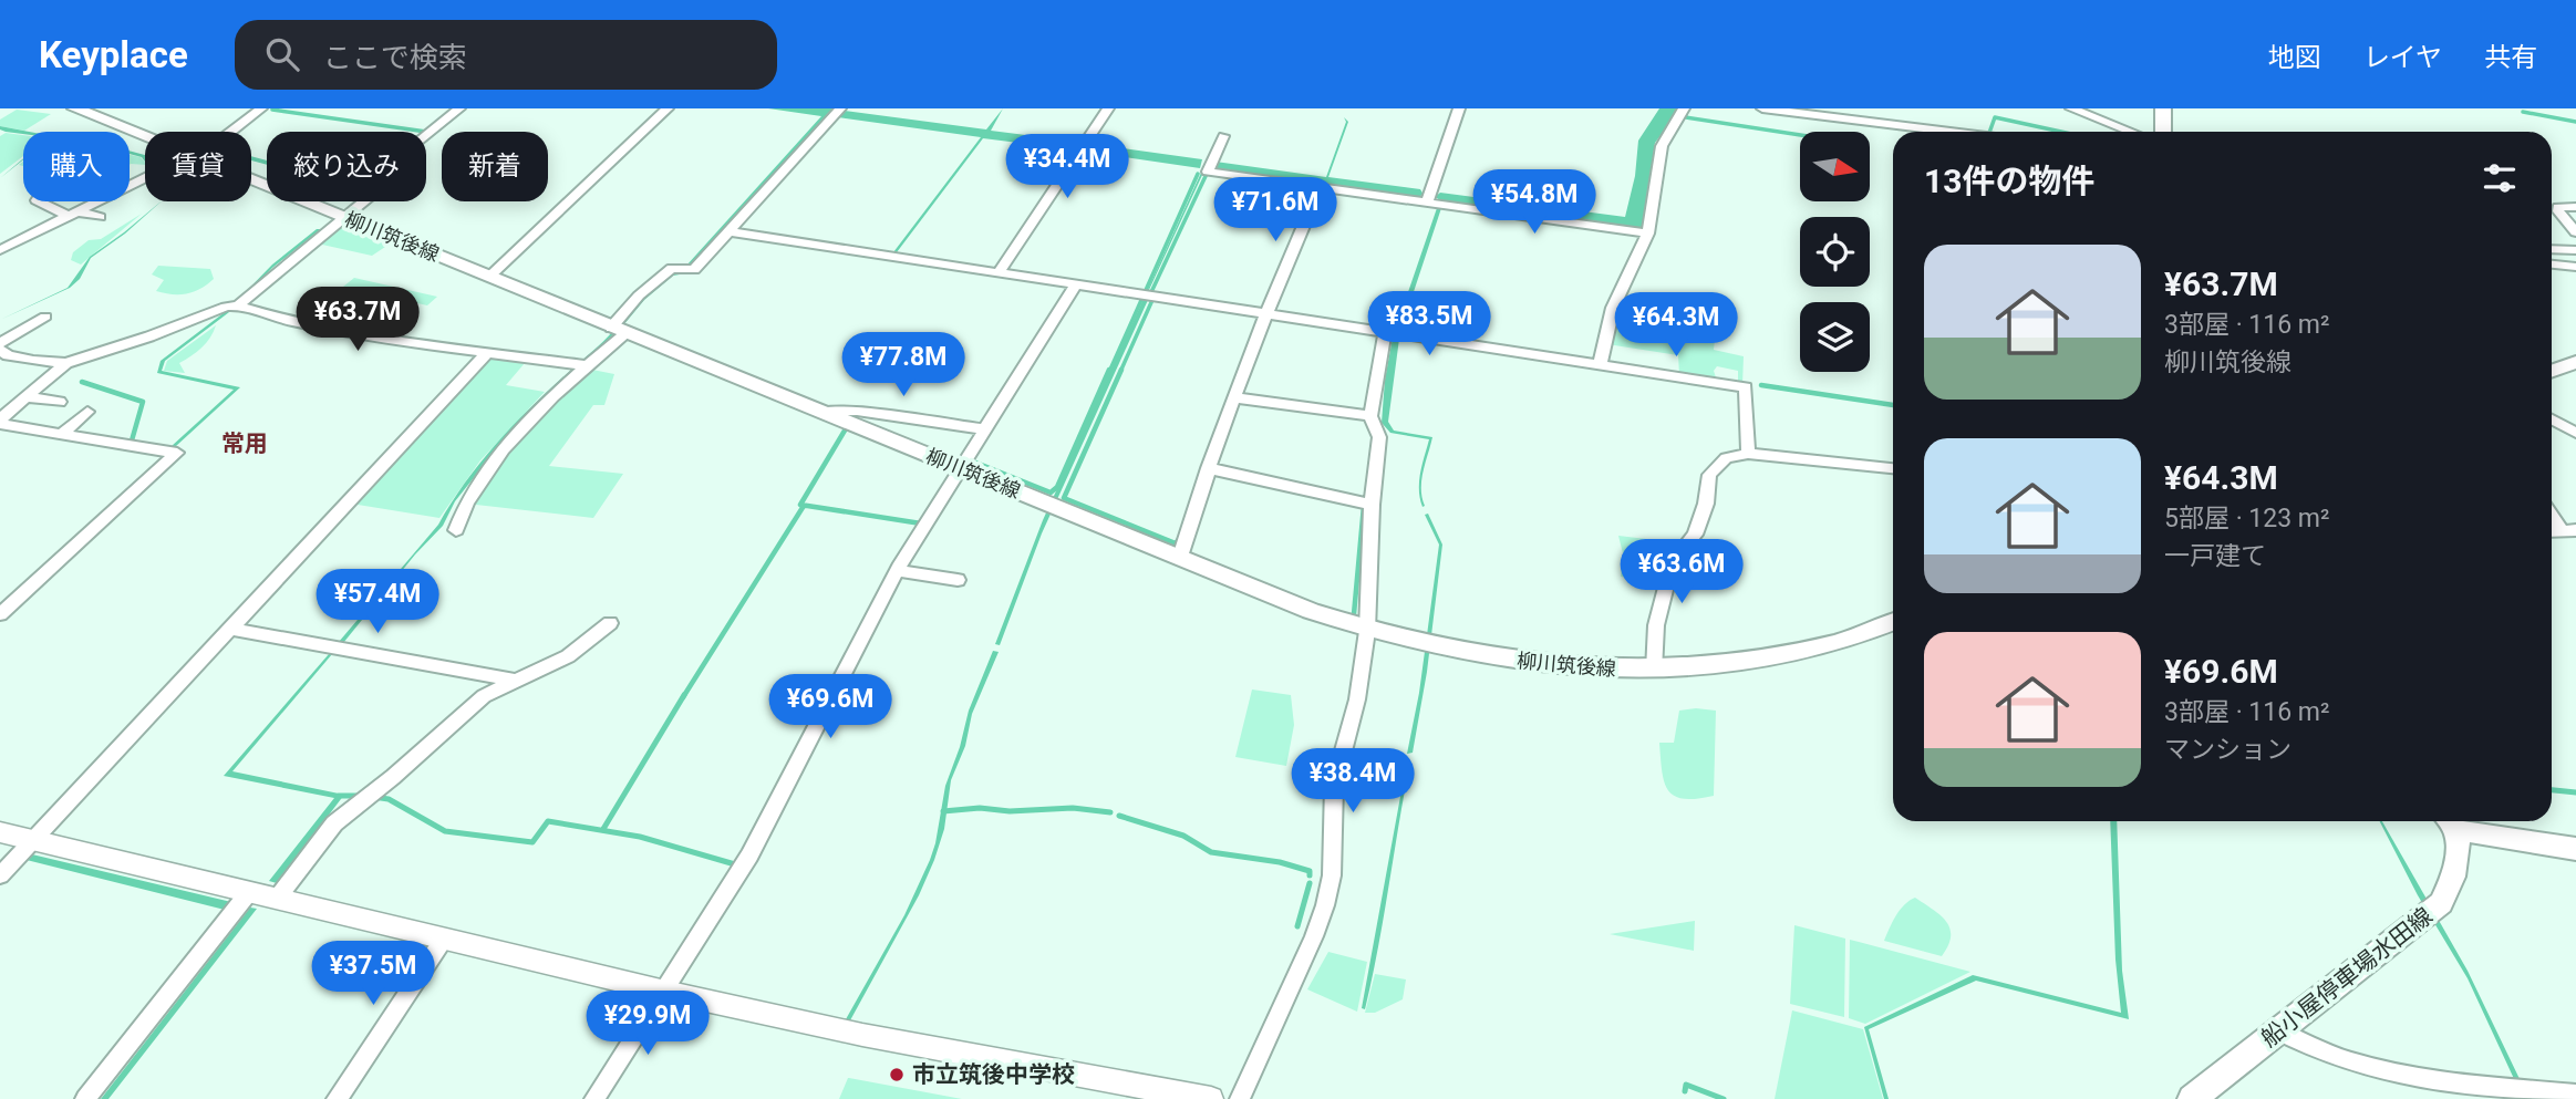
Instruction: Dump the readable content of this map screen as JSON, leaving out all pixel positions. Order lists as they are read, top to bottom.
{
  "streets": {
    "main road": ["柳川筑後線", "船小屋停車場水田線"]
  },
  "districts": ["常用"],
  "places": ["市立筑後中学校"],
  "north": "right",
  "page": {
    "header": "Keyplace",
    "search": "ここで検索",
    "nav": ["地図", "レイヤ", "共有"],
    "chip": [
      "購入",
      "賃貸",
      "絞り込み",
      "新着"
    ],
    "heading": "13件の物件",
    "price": [
      "¥34.4M",
      "¥54.8M",
      "¥71.6M",
      "¥63.7M",
      "¥83.5M",
      "¥64.3M",
      "¥77.8M",
      "¥63.6M",
      "¥57.4M",
      "¥69.6M",
      "¥38.4M",
      "¥37.5M",
      "¥29.9M"
    ],
    "list": [
      {
        "name": "¥63.7M",
        "note": "3部屋 · 116 m² · 柳川筑後線"
      },
      {
        "name": "¥64.3M",
        "note": "5部屋 · 123 m² · 一戸建て"
      },
      {
        "name": "¥69.6M",
        "note": "3部屋 · 116 m² · マンション"
      }
    ]
  }
}
